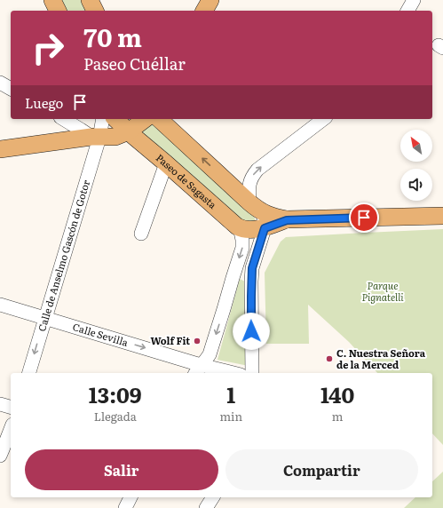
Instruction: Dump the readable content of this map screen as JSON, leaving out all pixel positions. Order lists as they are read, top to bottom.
{
  "streets": {
    "main road": ["Paseo de Sagasta"],
    "street": ["Calle de Anselmo Gascón de Gotor", "Calle Sevilla"]
  },
  "crossings": [
    ["Paseo de Sagasta", "Calle de Anselmo Gascón de Gotor"],
    ["Calle de Anselmo Gascón de Gotor", "Calle Sevilla"]
  ],
  "one_way": ["Calle Sevilla"],
  "parks": ["Parque Pignatelli"],
  "places": ["Wolf Fit", "C. Nuestra Señora de la Merced"],
  "north": "top left",
  "page": {
    "turn": ["70 m", "Paseo Cuéllar"],
    "then": "Luego",
    "eta": [
      "13:09",
      "Llegada",
      "1",
      "min",
      "140",
      "m"
    ],
    "buttons": ["Salir", "Compartir"]
  }
}
